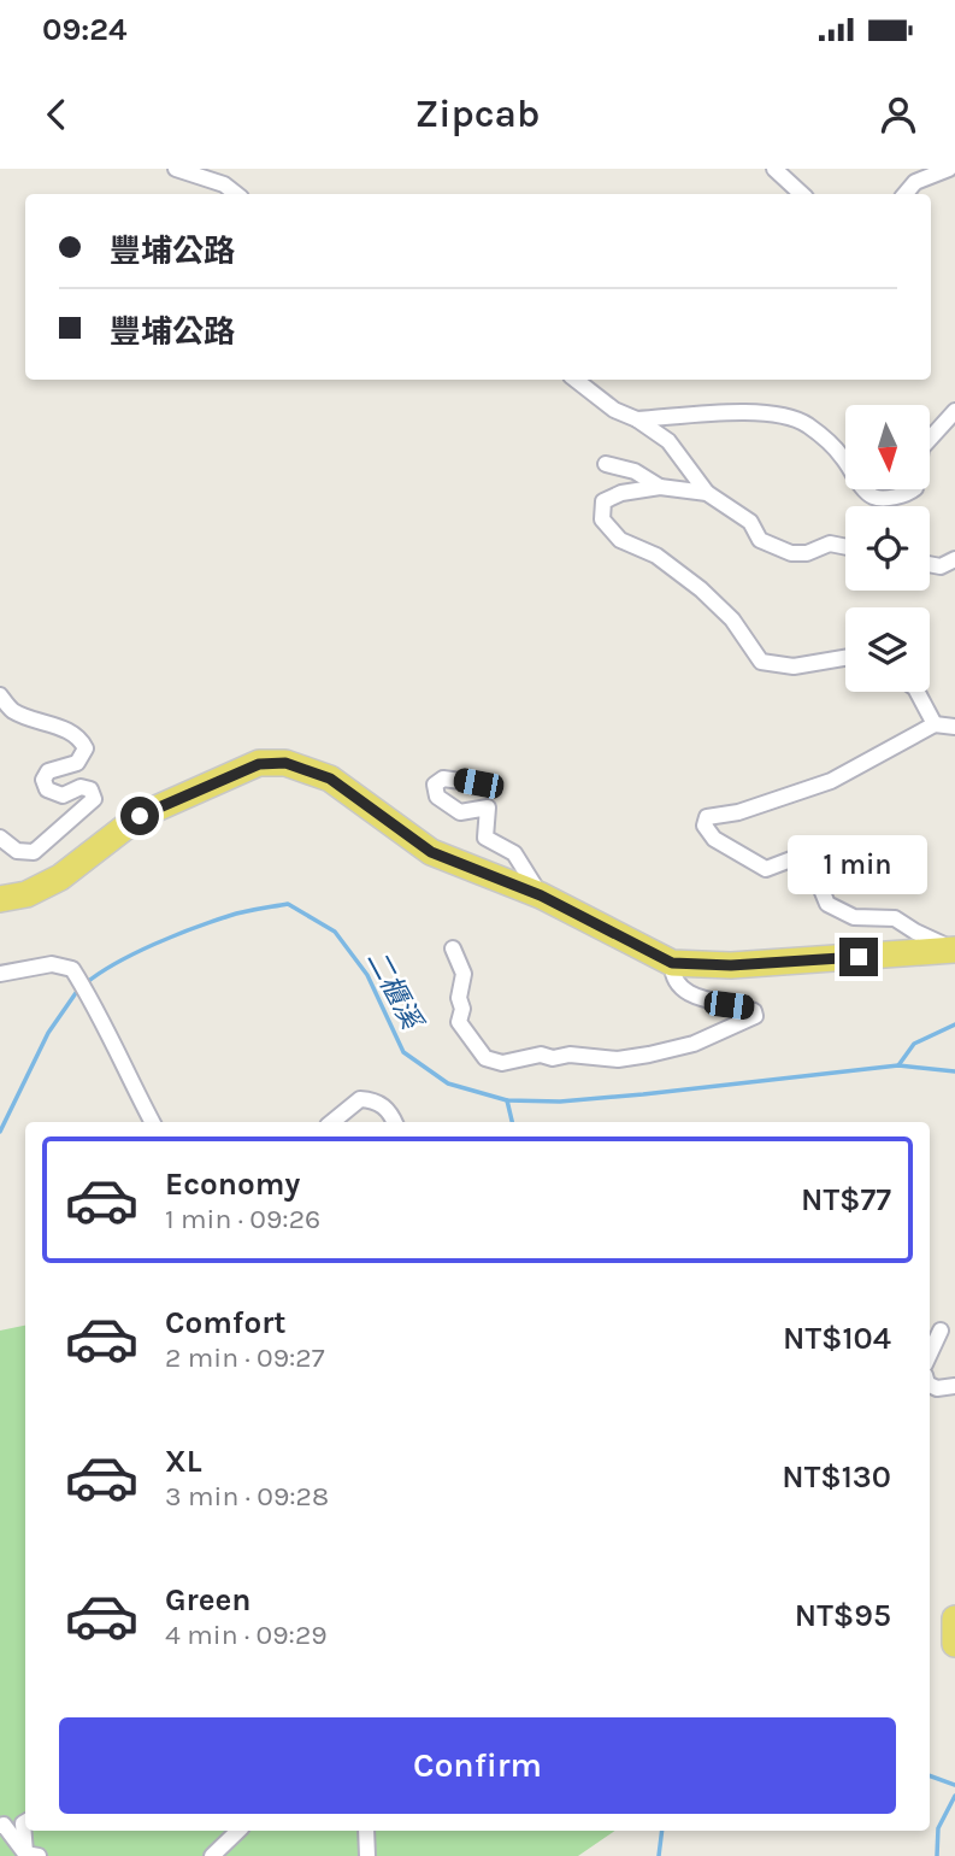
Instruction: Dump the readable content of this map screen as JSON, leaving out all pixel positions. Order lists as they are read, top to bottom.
{
  "water": ["二櫃溪"],
  "north": "bottom",
  "page": {
    "status": "09:24",
    "header": "Zipcab",
    "banner": ["豐埔公路", "豐埔公路"],
    "bubble": "1 min",
    "list": [
      {
        "name": "Economy",
        "note": "1 min · 09:26",
        "value": "NT$77"
      },
      {
        "name": "Comfort",
        "note": "2 min · 09:27",
        "value": "NT$104"
      },
      {
        "name": "XL",
        "note": "3 min · 09:28",
        "value": "NT$130"
      },
      {
        "name": "Green",
        "note": "4 min · 09:29",
        "value": "NT$95"
      }
    ],
    "buttons": "Confirm"
  }
}
